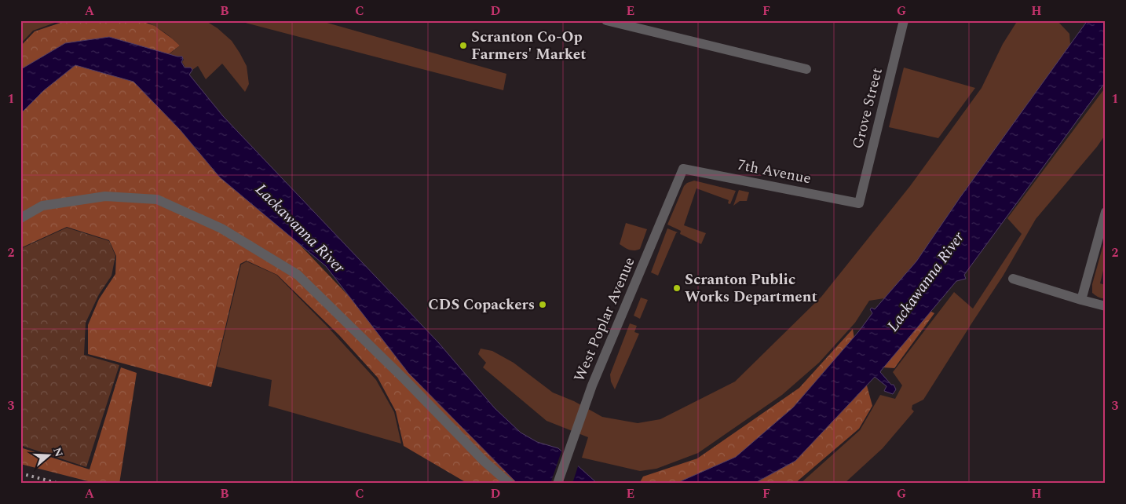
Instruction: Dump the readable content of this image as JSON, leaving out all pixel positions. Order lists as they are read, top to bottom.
{
  "streets": {
    "street": ["Grove Street", "7th Avenue", "West Poplar Avenue"]
  },
  "crossings": [
    ["Grove Street", "7th Avenue"],
    ["7th Avenue", "West Poplar Avenue"]
  ],
  "water": ["Lackawanna River"],
  "places": ["Scranton Co-Op Farmers' Market", "Scranton Public Works Department", "CDS Copackers"],
  "north": "right",
  "grid": {
    "columns": [
      "A",
      "B",
      "C",
      "D",
      "E",
      "F",
      "G",
      "H"
    ],
    "rows": ["1", "2", "3"]
  }
}
